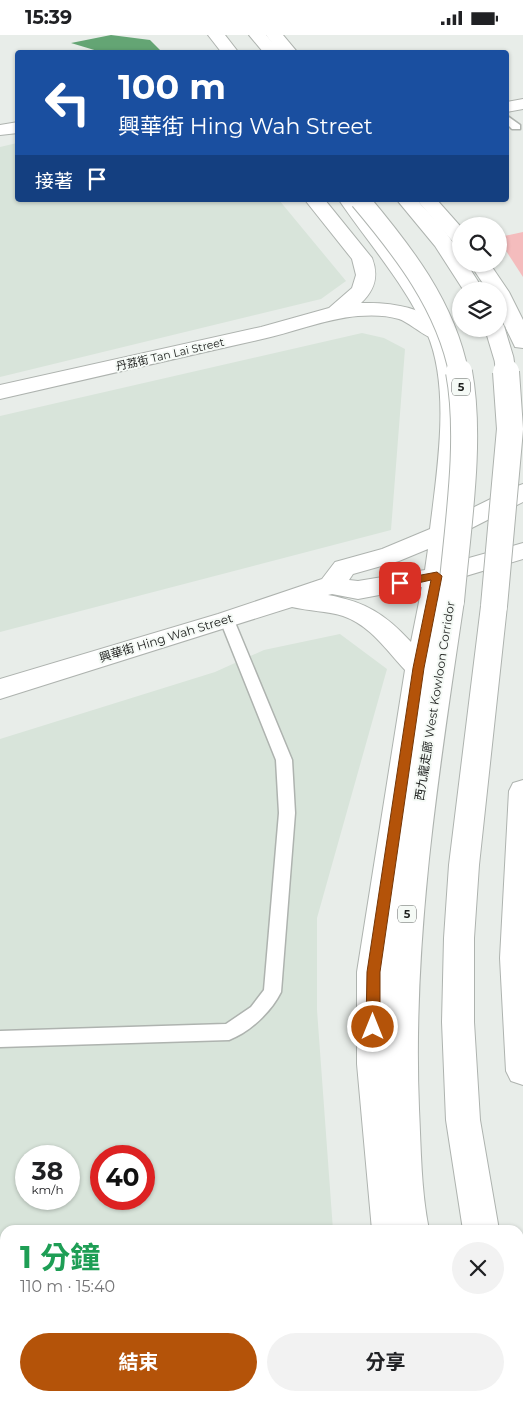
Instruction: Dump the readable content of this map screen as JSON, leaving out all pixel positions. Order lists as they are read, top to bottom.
{
  "streets": {
    "main road": [
      "丹荔街 Tan Lai Street",
      "5",
      "興華街 Hing Wah Street",
      "西九龍走廊 West Kowloon Corridor"
    ]
  },
  "page": {
    "status": "15:39",
    "turn": ["100 m", "興華街 Hing Wah Street"],
    "then": "接著",
    "speed": "38 km/h",
    "limit": "40",
    "heading": ["1 分鐘", "110 m · 15:40"],
    "buttons": ["結束", "分享"]
  }
}
